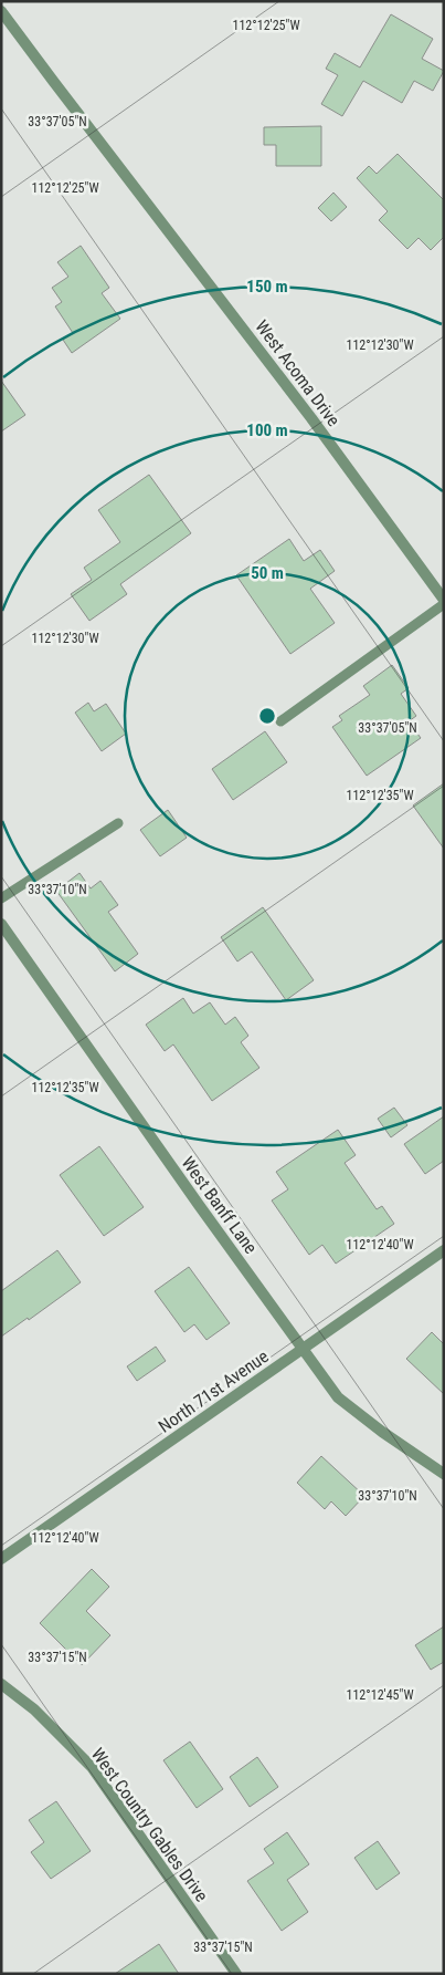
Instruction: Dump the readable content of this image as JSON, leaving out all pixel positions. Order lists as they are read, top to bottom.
{
  "streets": {
    "street": [
      "West Acoma Drive",
      "West Banff Lane",
      "North 71st Avenue",
      "West Country Gables Drive"
    ]
  },
  "crossings": [
    ["West Banff Lane", "North 71st Avenue"]
  ],
  "coordinates": [
    "112°12'25\"W",
    "33°37'05\"N",
    "112°12'30\"W",
    "112°12'35\"W",
    "33°37'10\"N",
    "112°12'40\"W",
    "33°37'15\"N",
    "112°12'45\"W"
  ],
  "rings": ["150 m", "100 m", "50 m"]
}
